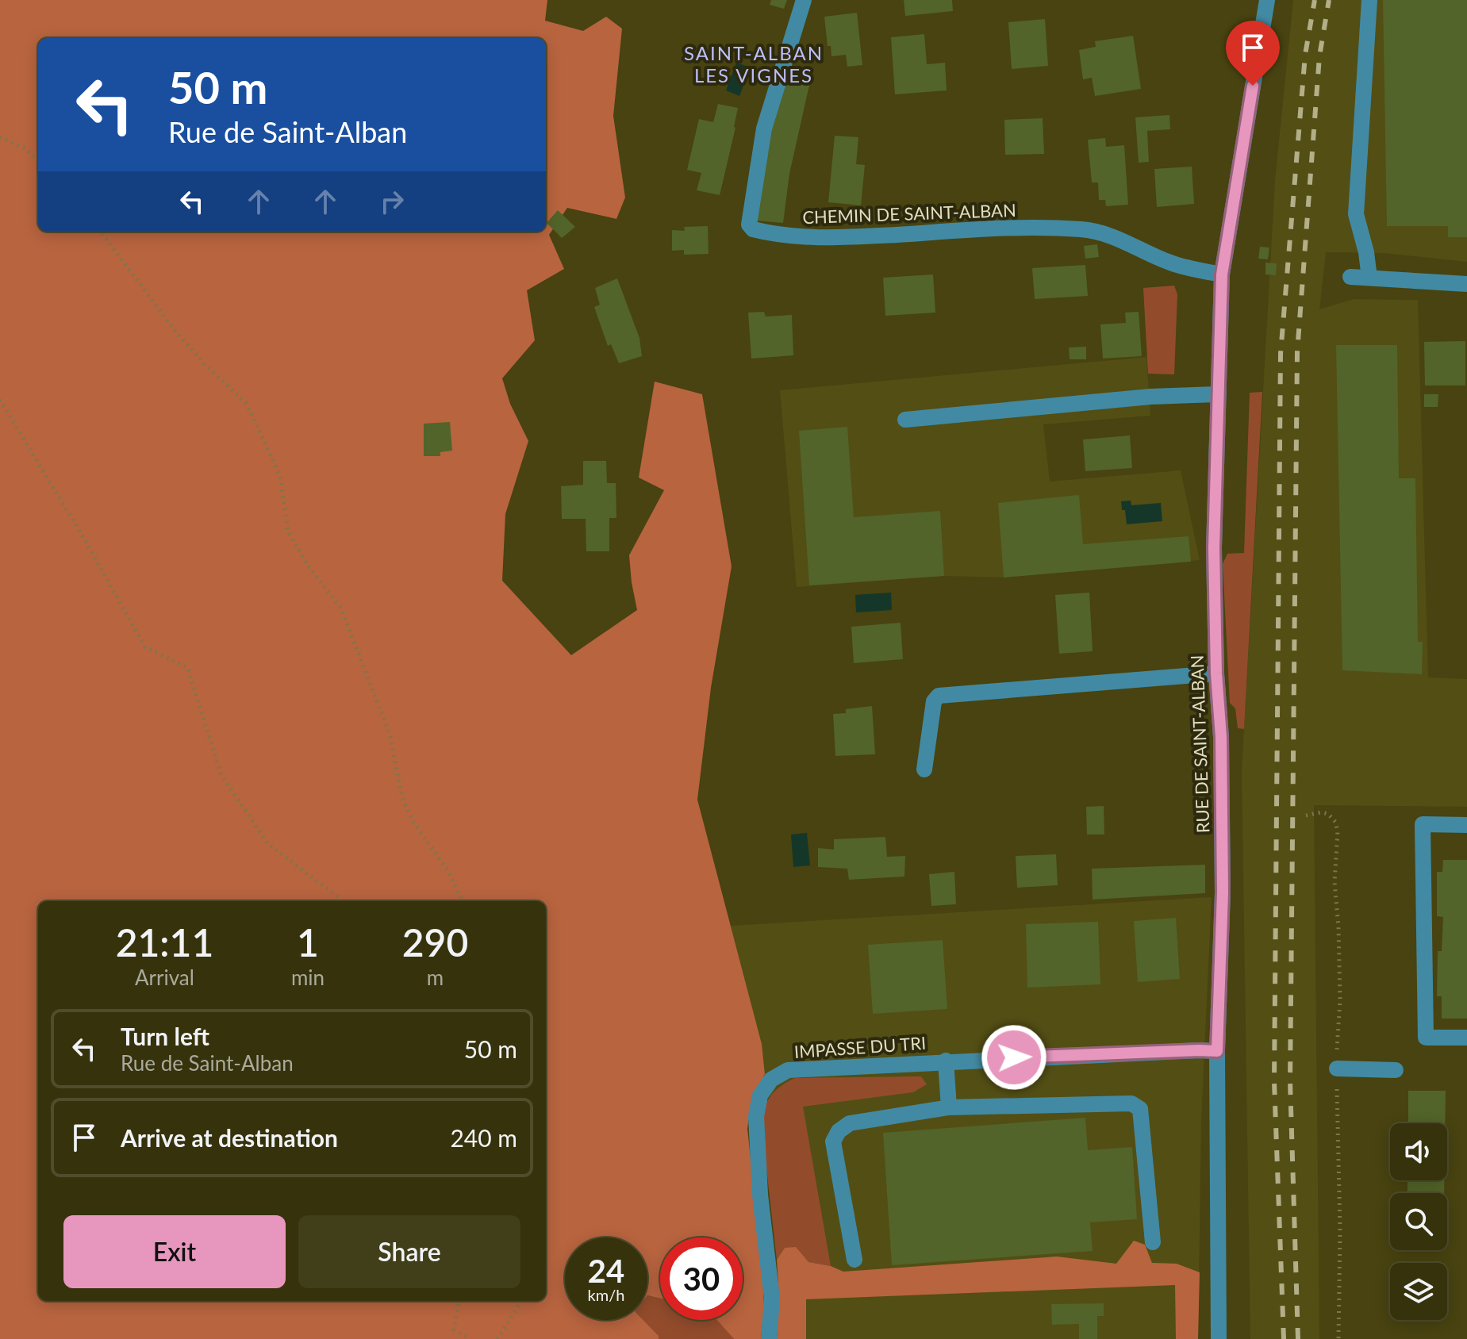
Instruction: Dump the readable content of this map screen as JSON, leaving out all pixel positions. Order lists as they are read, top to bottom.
{
  "streets": {
    "street": ["CHEMIN DE SAINT-ALBAN", "RUE DE SAINT-ALBAN", "IMPASSE DU TRI"]
  },
  "crossings": [
    ["CHEMIN DE SAINT-ALBAN", "RUE DE SAINT-ALBAN"],
    ["RUE DE SAINT-ALBAN", "IMPASSE DU TRI"]
  ],
  "districts": ["SAINT-ALBAN LES VIGNES"],
  "page": {
    "turn": ["50 m", "Rue de Saint-Alban"],
    "eta": [
      "21:11",
      "Arrival",
      "1",
      "min",
      "290",
      "m"
    ],
    "list": [
      {
        "name": "Turn left",
        "note": "Rue de Saint-Alban",
        "value": "50 m"
      },
      {
        "name": "Arrive at destination",
        "value": "240 m"
      }
    ],
    "buttons": ["Exit", "Share"],
    "speed": "24 km/h",
    "limit": "30"
  }
}
